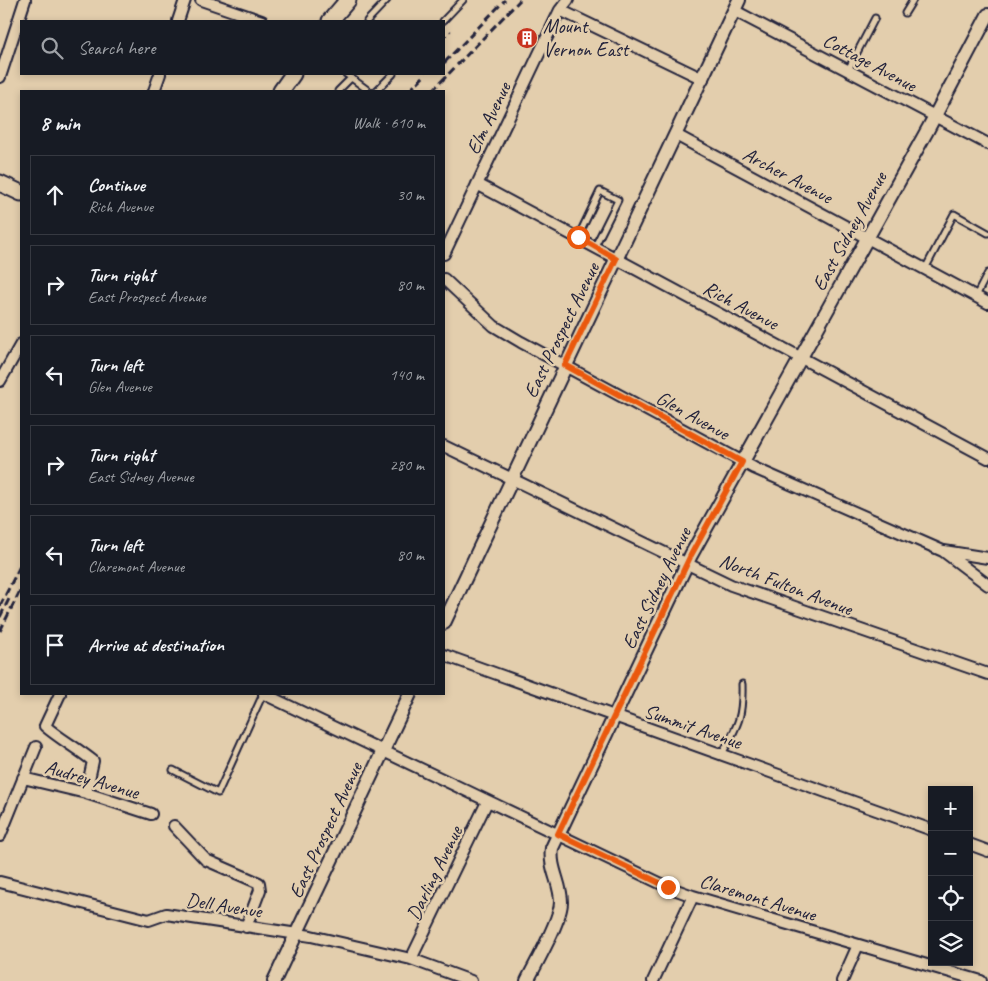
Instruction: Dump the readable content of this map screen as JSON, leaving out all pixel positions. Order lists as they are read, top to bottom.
{
  "streets": {
    "street": [
      "Cottage Avenue",
      "Elm Avenue",
      "Archer Avenue",
      "East Sidney Avenue",
      "Rich Avenue",
      "East Prospect Avenue",
      "Glen Avenue",
      "North Fulton Avenue",
      "Summit Avenue",
      "Audrey Avenue",
      "Darling Avenue",
      "Claremont Avenue",
      "Dell Avenue"
    ]
  },
  "crossings": [
    ["Cottage Avenue", "East Sidney Avenue"],
    ["Cottage Avenue", "East Prospect Avenue"],
    ["Elm Avenue", "Rich Avenue"],
    ["Archer Avenue", "East Sidney Avenue"],
    ["Archer Avenue", "East Prospect Avenue"],
    ["East Sidney Avenue", "Rich Avenue"],
    ["East Sidney Avenue", "Glen Avenue"],
    ["East Sidney Avenue", "North Fulton Avenue"],
    ["East Sidney Avenue", "Summit Avenue"],
    ["East Sidney Avenue", "Claremont Avenue"],
    ["Rich Avenue", "East Prospect Avenue"],
    ["East Prospect Avenue", "Glen Avenue"],
    ["East Prospect Avenue", "North Fulton Avenue"],
    ["East Prospect Avenue", "Claremont Avenue"],
    ["East Prospect Avenue", "Dell Avenue"],
    ["Darling Avenue", "Claremont Avenue"],
    ["Darling Avenue", "Dell Avenue"]
  ],
  "places": {
    "building": ["Mount Vernon East"]
  },
  "page": {
    "search": "Search here",
    "heading": ["8 min", "Walk · 610 m"],
    "list": [
      ["Continue", "Rich Avenue", "30 m"],
      ["Turn right", "East Prospect Avenue", "80 m"],
      ["Turn left", "Glen Avenue", "140 m"],
      ["Turn right", "East Sidney Avenue", "280 m"],
      ["Turn left", "Claremont Avenue", "80 m"],
      "Arrive at destination"
    ],
    "map_buttons": ["+", "−"]
  }
}
